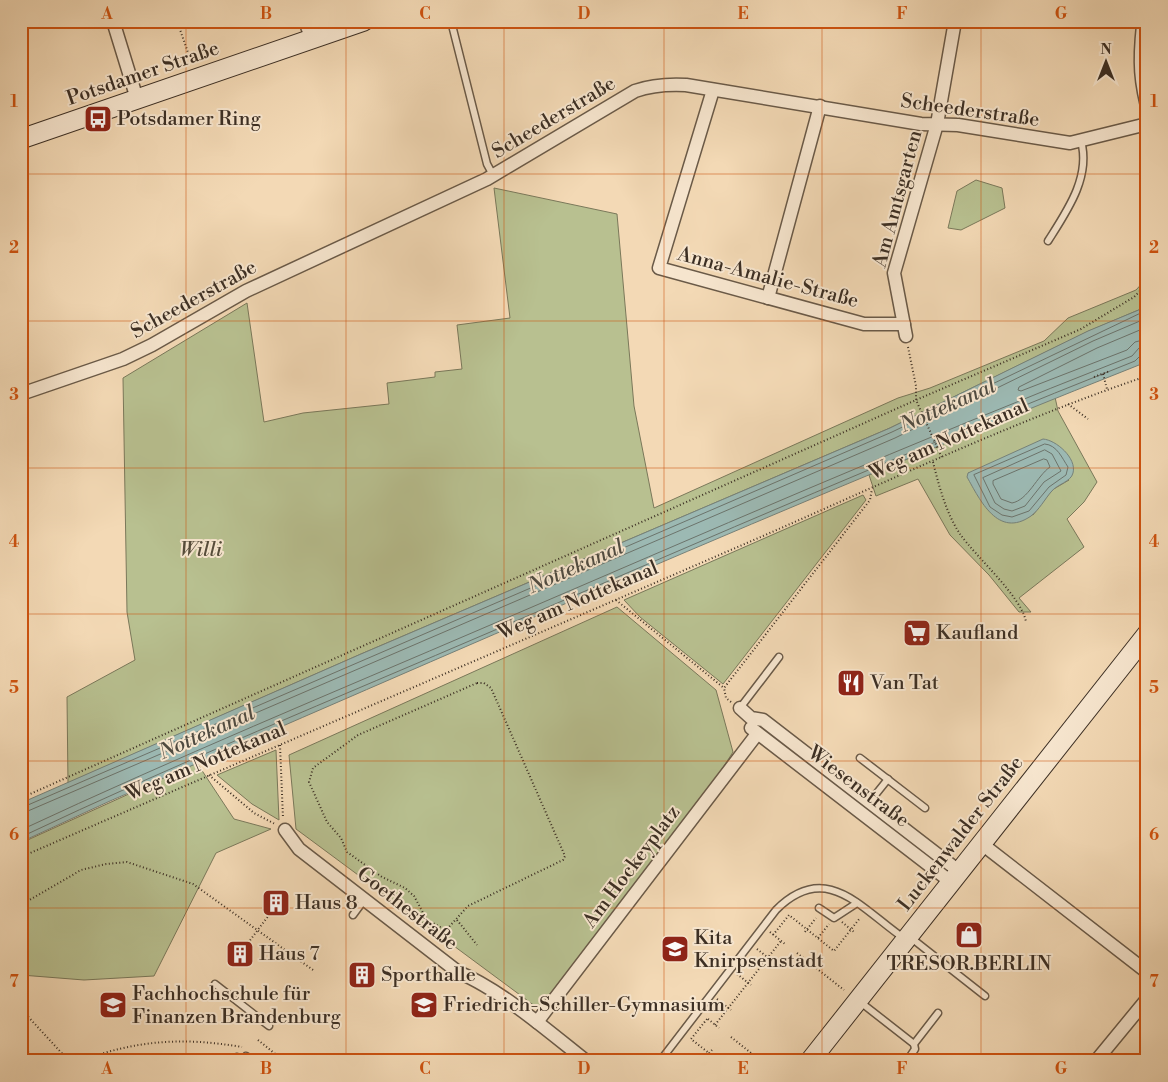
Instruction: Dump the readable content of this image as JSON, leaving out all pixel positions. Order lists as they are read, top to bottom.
{
  "streets": {
    "main road": ["Potsdamer Straße", "Luckenwalder Straße"],
    "street": [
      "Scheederstraße",
      "Am Amtsgarten",
      "Anna-Amalie-Straße",
      "Wiesenstraße",
      "Am Hockeyplatz",
      "Goethestraße"
    ],
    "path": ["Weg am Nottekanal"]
  },
  "crossings": [
    ["Scheederstraße", "Am Amtsgarten"],
    ["Scheederstraße", "Anna-Amalie-Straße"],
    ["Am Amtsgarten", "Anna-Amalie-Straße"],
    ["Wiesenstraße", "Luckenwalder Straße"],
    ["Wiesenstraße", "Am Hockeyplatz"],
    ["Am Hockeyplatz", "Goethestraße"]
  ],
  "water": ["Nottekanal"],
  "parks": ["Willi"],
  "places": {
    "bus stop": ["Potsdamer Ring"],
    "supermarket": ["Kaufland"],
    "restaurant": ["Van Tat"],
    "building": ["Haus 8", "Haus 7", "Sporthalle"],
    "shop": ["TRESOR.BERLIN"],
    "school or university": ["Kita Knirpsenstadt", "Fachhochschule für Finanzen Brandenburg", "Friedrich-Schiller-Gymnasium"]
  },
  "north": "top",
  "grid": {
    "columns": [
      "A",
      "B",
      "C",
      "D",
      "E",
      "F",
      "G"
    ],
    "rows": [
      "1",
      "2",
      "3",
      "4",
      "5",
      "6",
      "7"
    ]
  }
}
